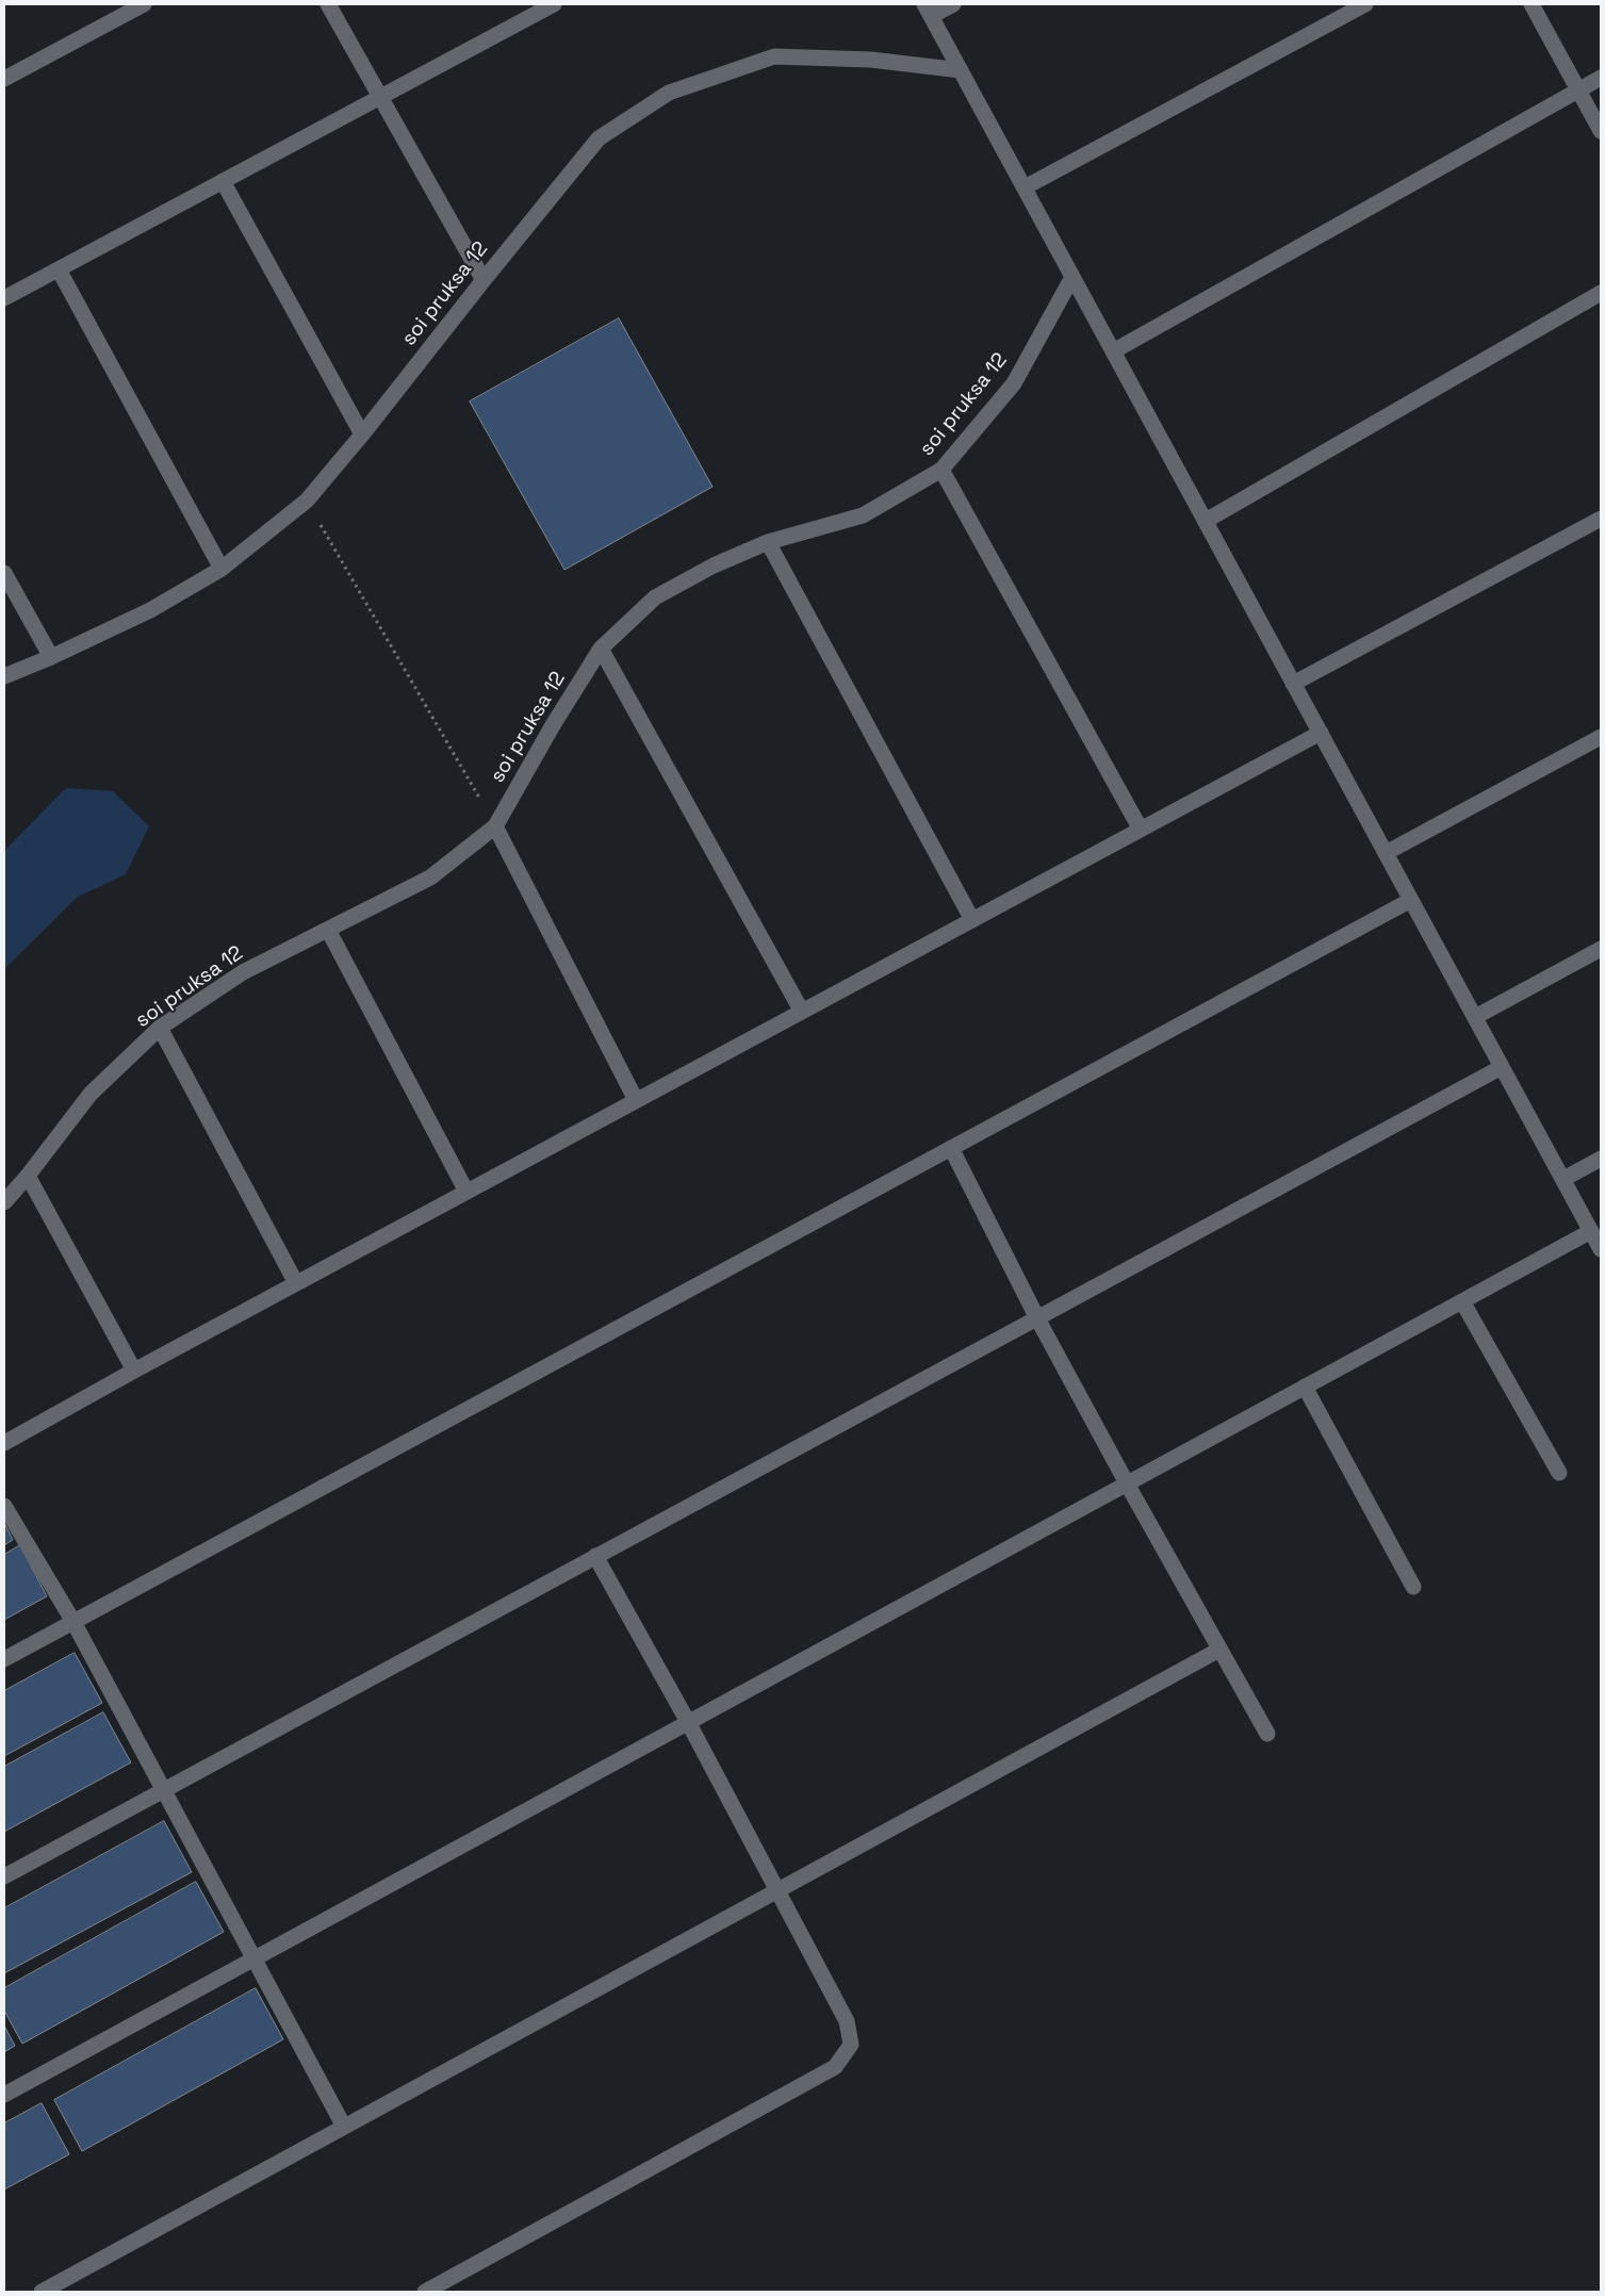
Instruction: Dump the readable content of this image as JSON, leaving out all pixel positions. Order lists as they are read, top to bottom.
{
  "streets": {
    "street": ["soi pruksa 12"]
  }
}
